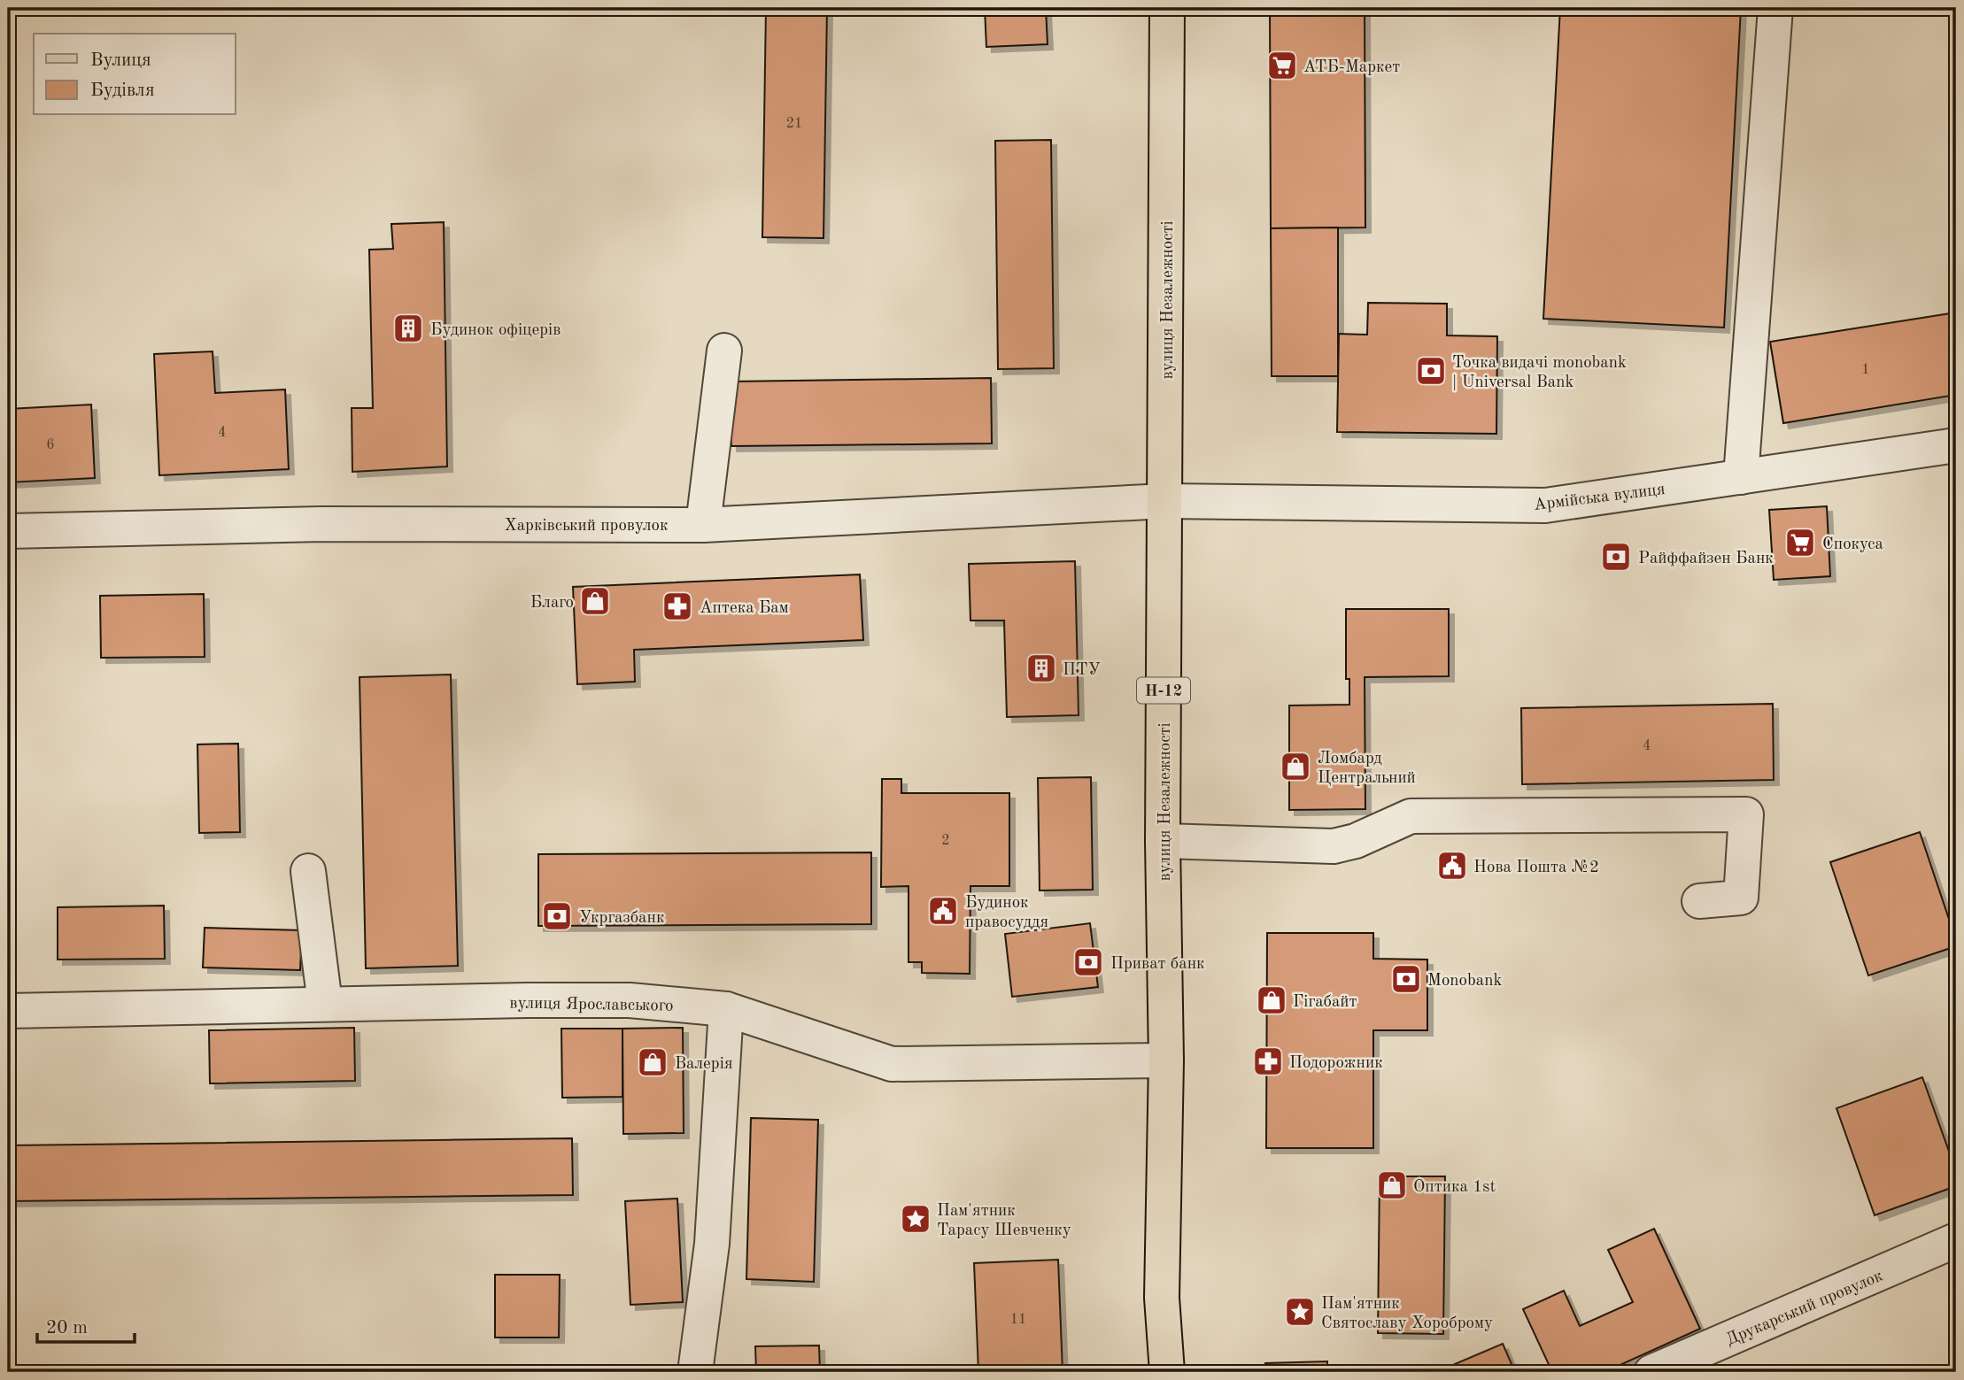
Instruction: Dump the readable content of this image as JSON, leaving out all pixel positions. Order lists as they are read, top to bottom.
{
  "streets": {
    "main road": ["вулиця Незалежності", "Н-12"],
    "street": [
      "Армійська вулиця",
      "Харківський провулок",
      "вулиця Ярославського",
      "Друкарський провулок"
    ]
  },
  "crossings": [
    ["вулиця Незалежності", "Армійська вулиця"],
    ["вулиця Незалежності", "Харківський провулок"],
    ["вулиця Незалежності", "вулиця Ярославського"],
    ["Армійська вулиця", "Харківський провулок"]
  ],
  "places": {
    "supermarket": ["АТБ-Маркет", "Спокуса"],
    "building": ["Будинок офіцерів", "ПТУ"],
    "bank": [
      "Точка видачі monobank | Universal Bank",
      "Райффайзен Банк",
      "Укргазбанк",
      "Приват банк",
      "Monobank"
    ],
    "shop": [
      "Благо",
      "Ломбард Центральний",
      "Гігабайт",
      "Валерія",
      "Оптика 1st"
    ],
    "pharmacy": ["Аптека Бам", "Подорожник"],
    "public building": ["Нова Пошта №2", "Будинок правосуддя"],
    "place": ["Пам'ятник Тарасу Шевченку", "Пам'ятник Святославу Хороброму"]
  },
  "house_numbers": [
    "21",
    "1",
    "4",
    "6",
    "4",
    "2",
    "11"
  ],
  "legend": ["Вулиця", "Будівля"],
  "scale_bar": "20 m"
}
